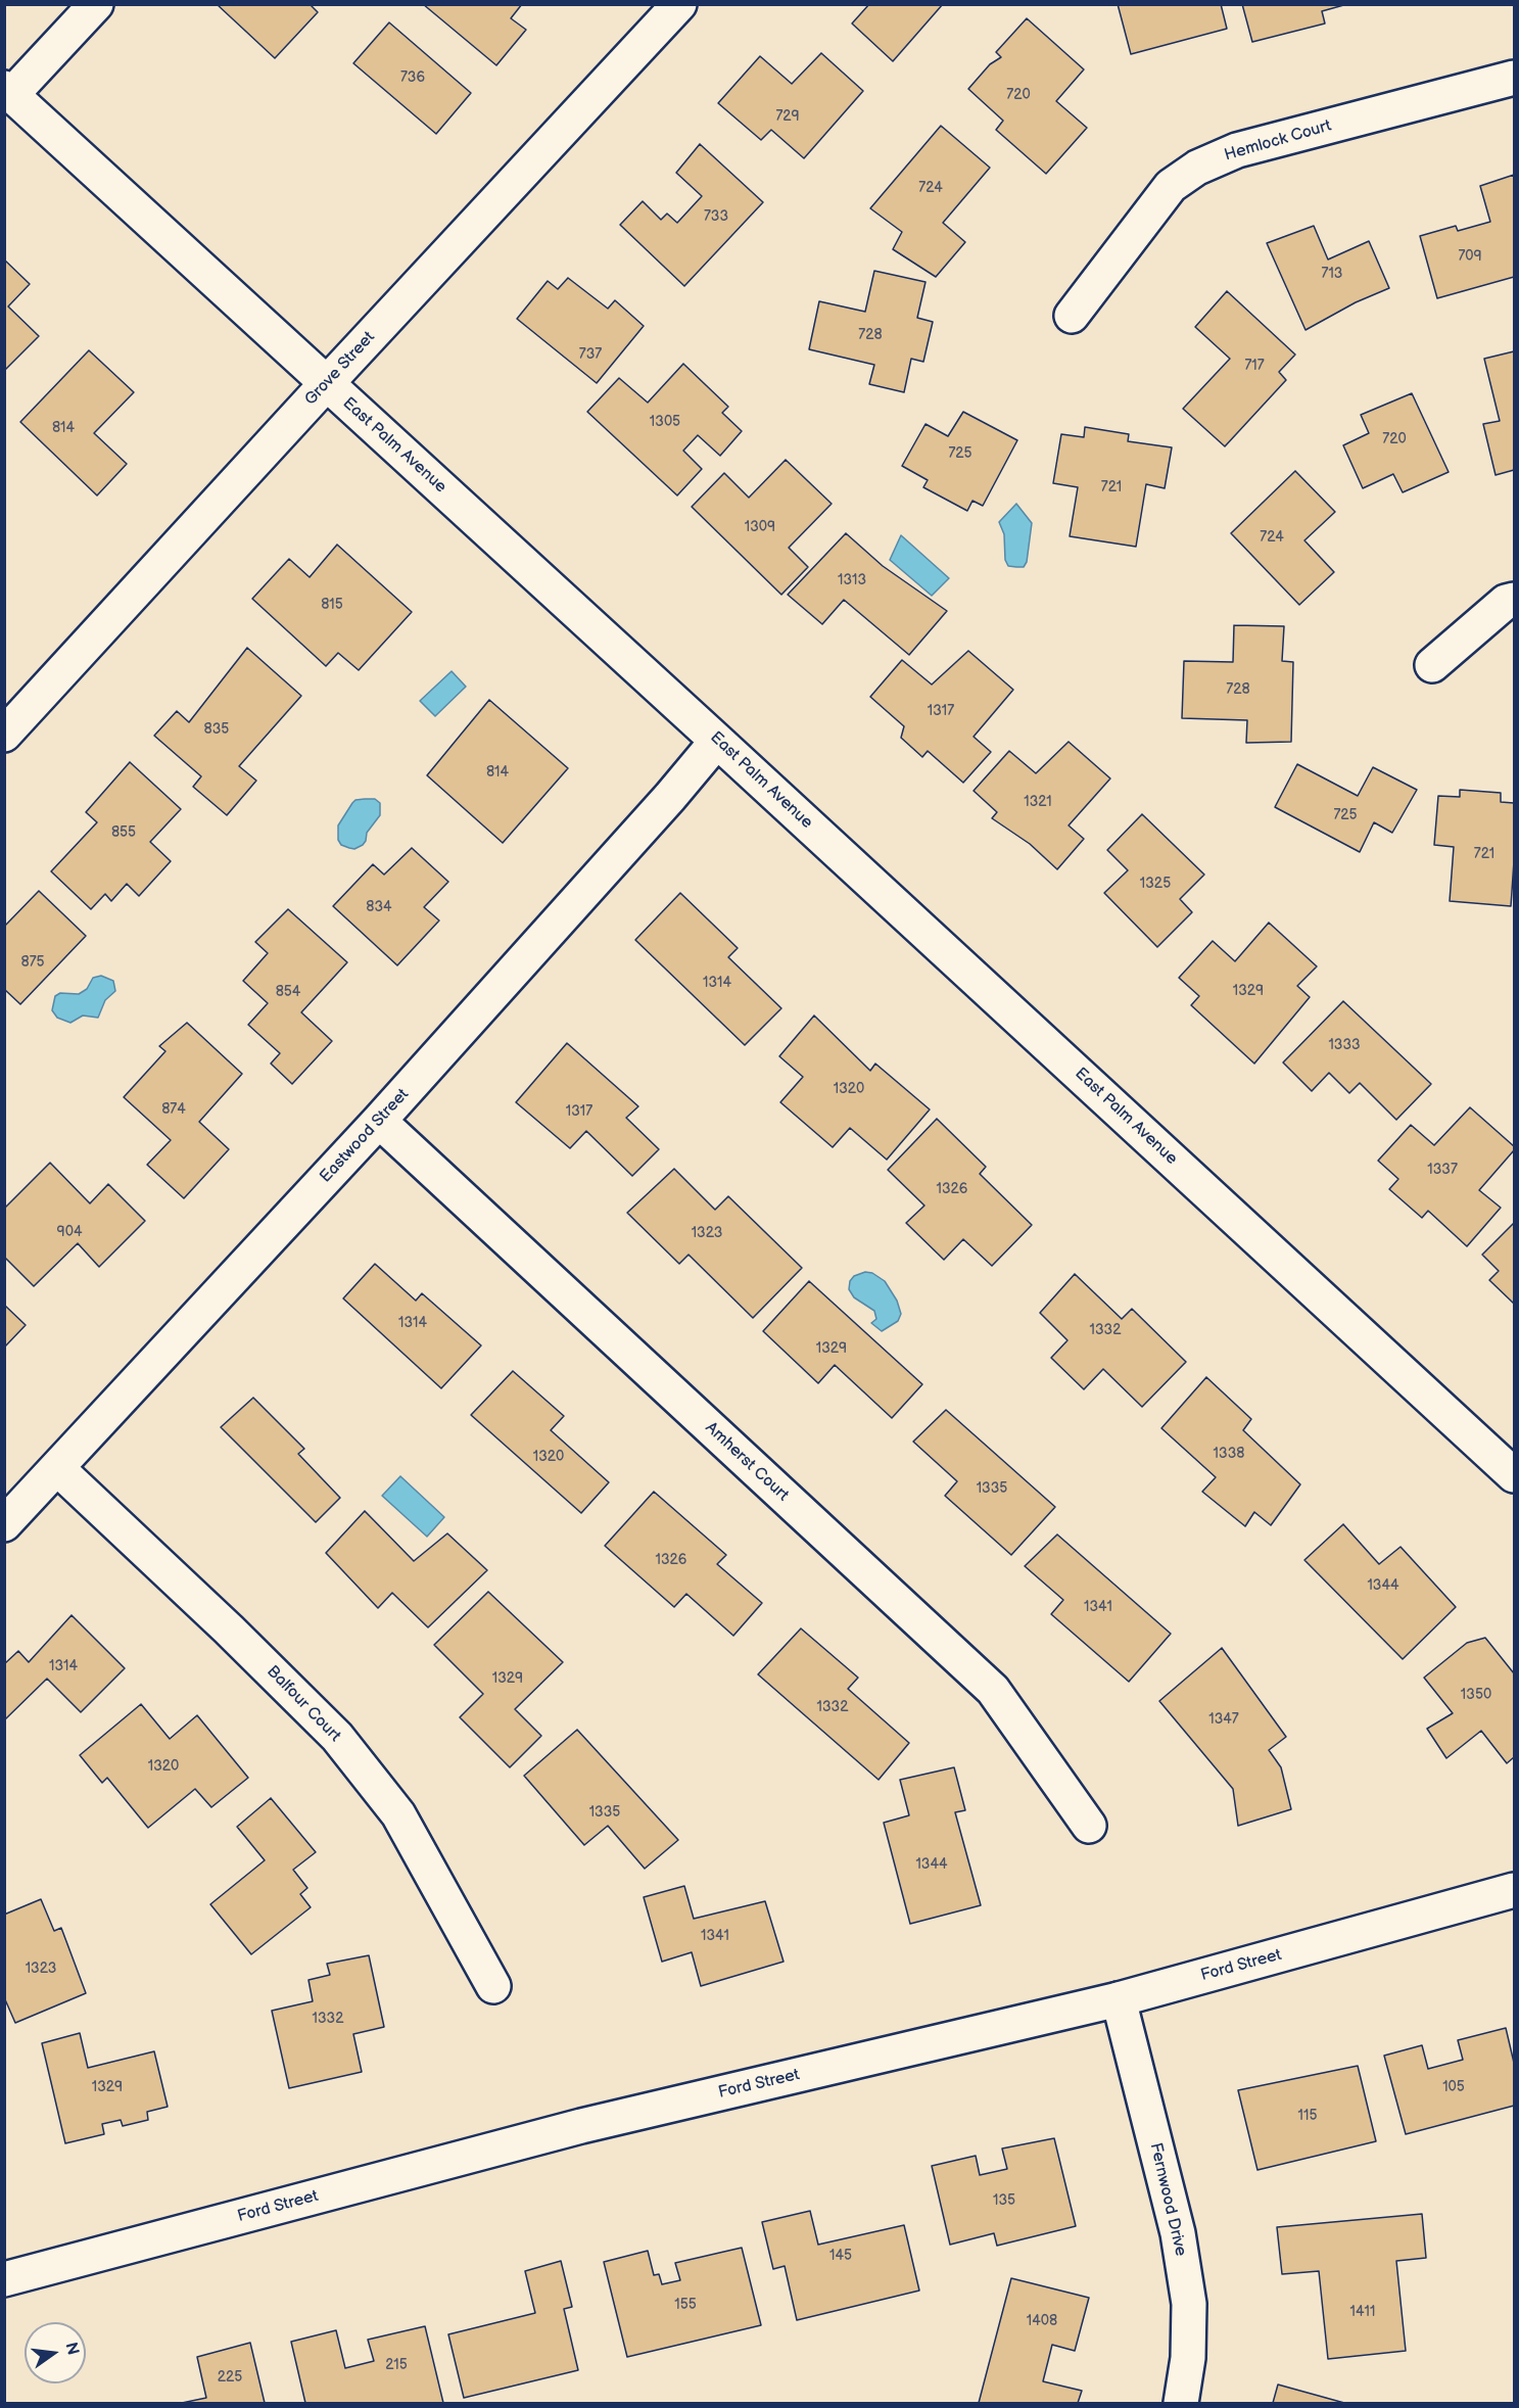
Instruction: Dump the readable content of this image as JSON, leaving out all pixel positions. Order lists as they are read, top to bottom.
{
  "streets": {
    "street": [
      "Hemlock Court",
      "Grove Street",
      "East Palm Avenue",
      "Eastwood Street",
      "Amherst Court",
      "Balfour Court",
      "Ford Street",
      "Fernwood Drive"
    ]
  },
  "crossings": [
    ["Grove Street", "East Palm Avenue"],
    ["East Palm Avenue", "Eastwood Street"],
    ["Eastwood Street", "Amherst Court"],
    ["Eastwood Street", "Balfour Court"],
    ["Ford Street", "Fernwood Drive"]
  ],
  "house_numbers": [
    "736",
    "720",
    "729",
    "724",
    "733",
    "709",
    "713",
    "728",
    "737",
    "717",
    "1305",
    "814",
    "720",
    "725",
    "721",
    "1309",
    "724",
    "1313",
    "815",
    "728",
    "1317",
    "835",
    "814",
    "1321",
    "725",
    "855",
    "721",
    "1325",
    "834",
    "875",
    "1314",
    "1329",
    "854",
    "1333",
    "1320",
    "874",
    "1317",
    "1337",
    "1326",
    "904",
    "1323",
    "1314",
    "1332",
    "1329",
    "1338",
    "1320",
    "1335",
    "1326",
    "1344",
    "1341",
    "1314",
    "1329",
    "1350",
    "1332",
    "1347",
    "1320",
    "1335",
    "1344",
    "1341",
    "1323",
    "1332",
    "1329",
    "105",
    "115",
    "135",
    "145",
    "155",
    "1411",
    "1408",
    "215",
    "225"
  ],
  "north": "right"
}
